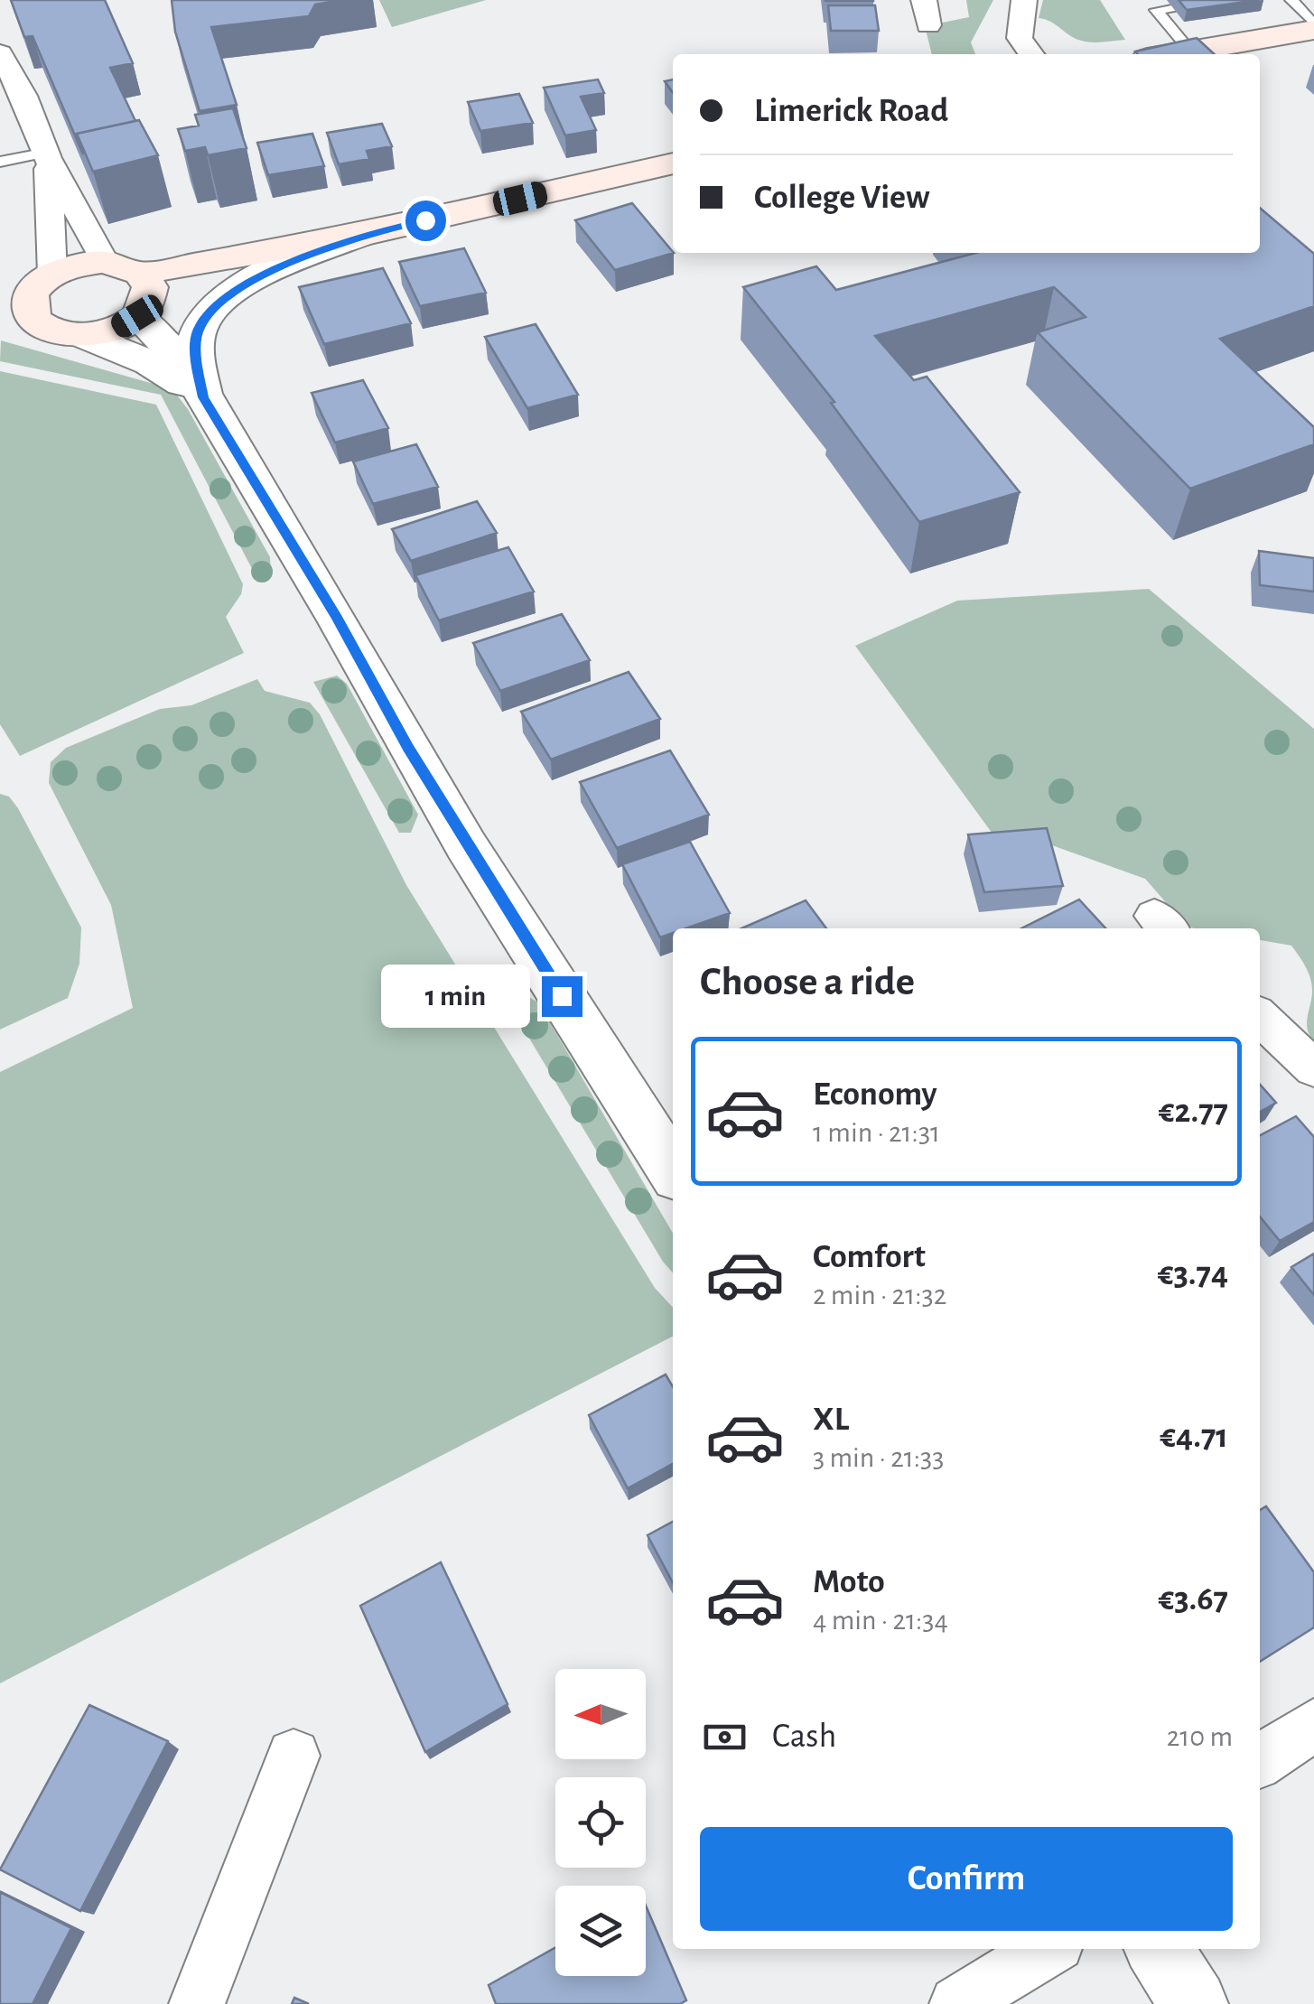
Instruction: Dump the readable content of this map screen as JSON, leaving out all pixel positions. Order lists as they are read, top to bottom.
{
  "north": "left",
  "page": {
    "banner": ["Limerick Road", "College View"],
    "heading": "Choose a ride",
    "bubble": "1 min",
    "list": [
      {
        "name": "Economy",
        "note": "1 min · 21:31",
        "value": "€2.77"
      },
      {
        "name": "Comfort",
        "note": "2 min · 21:32",
        "value": "€3.74"
      },
      {
        "name": "XL",
        "note": "3 min · 21:33",
        "value": "€4.71"
      },
      {
        "name": "Moto",
        "note": "4 min · 21:34",
        "value": "€3.67"
      }
    ],
    "pay": ["Cash", "210 m"],
    "buttons": "Confirm"
  }
}
